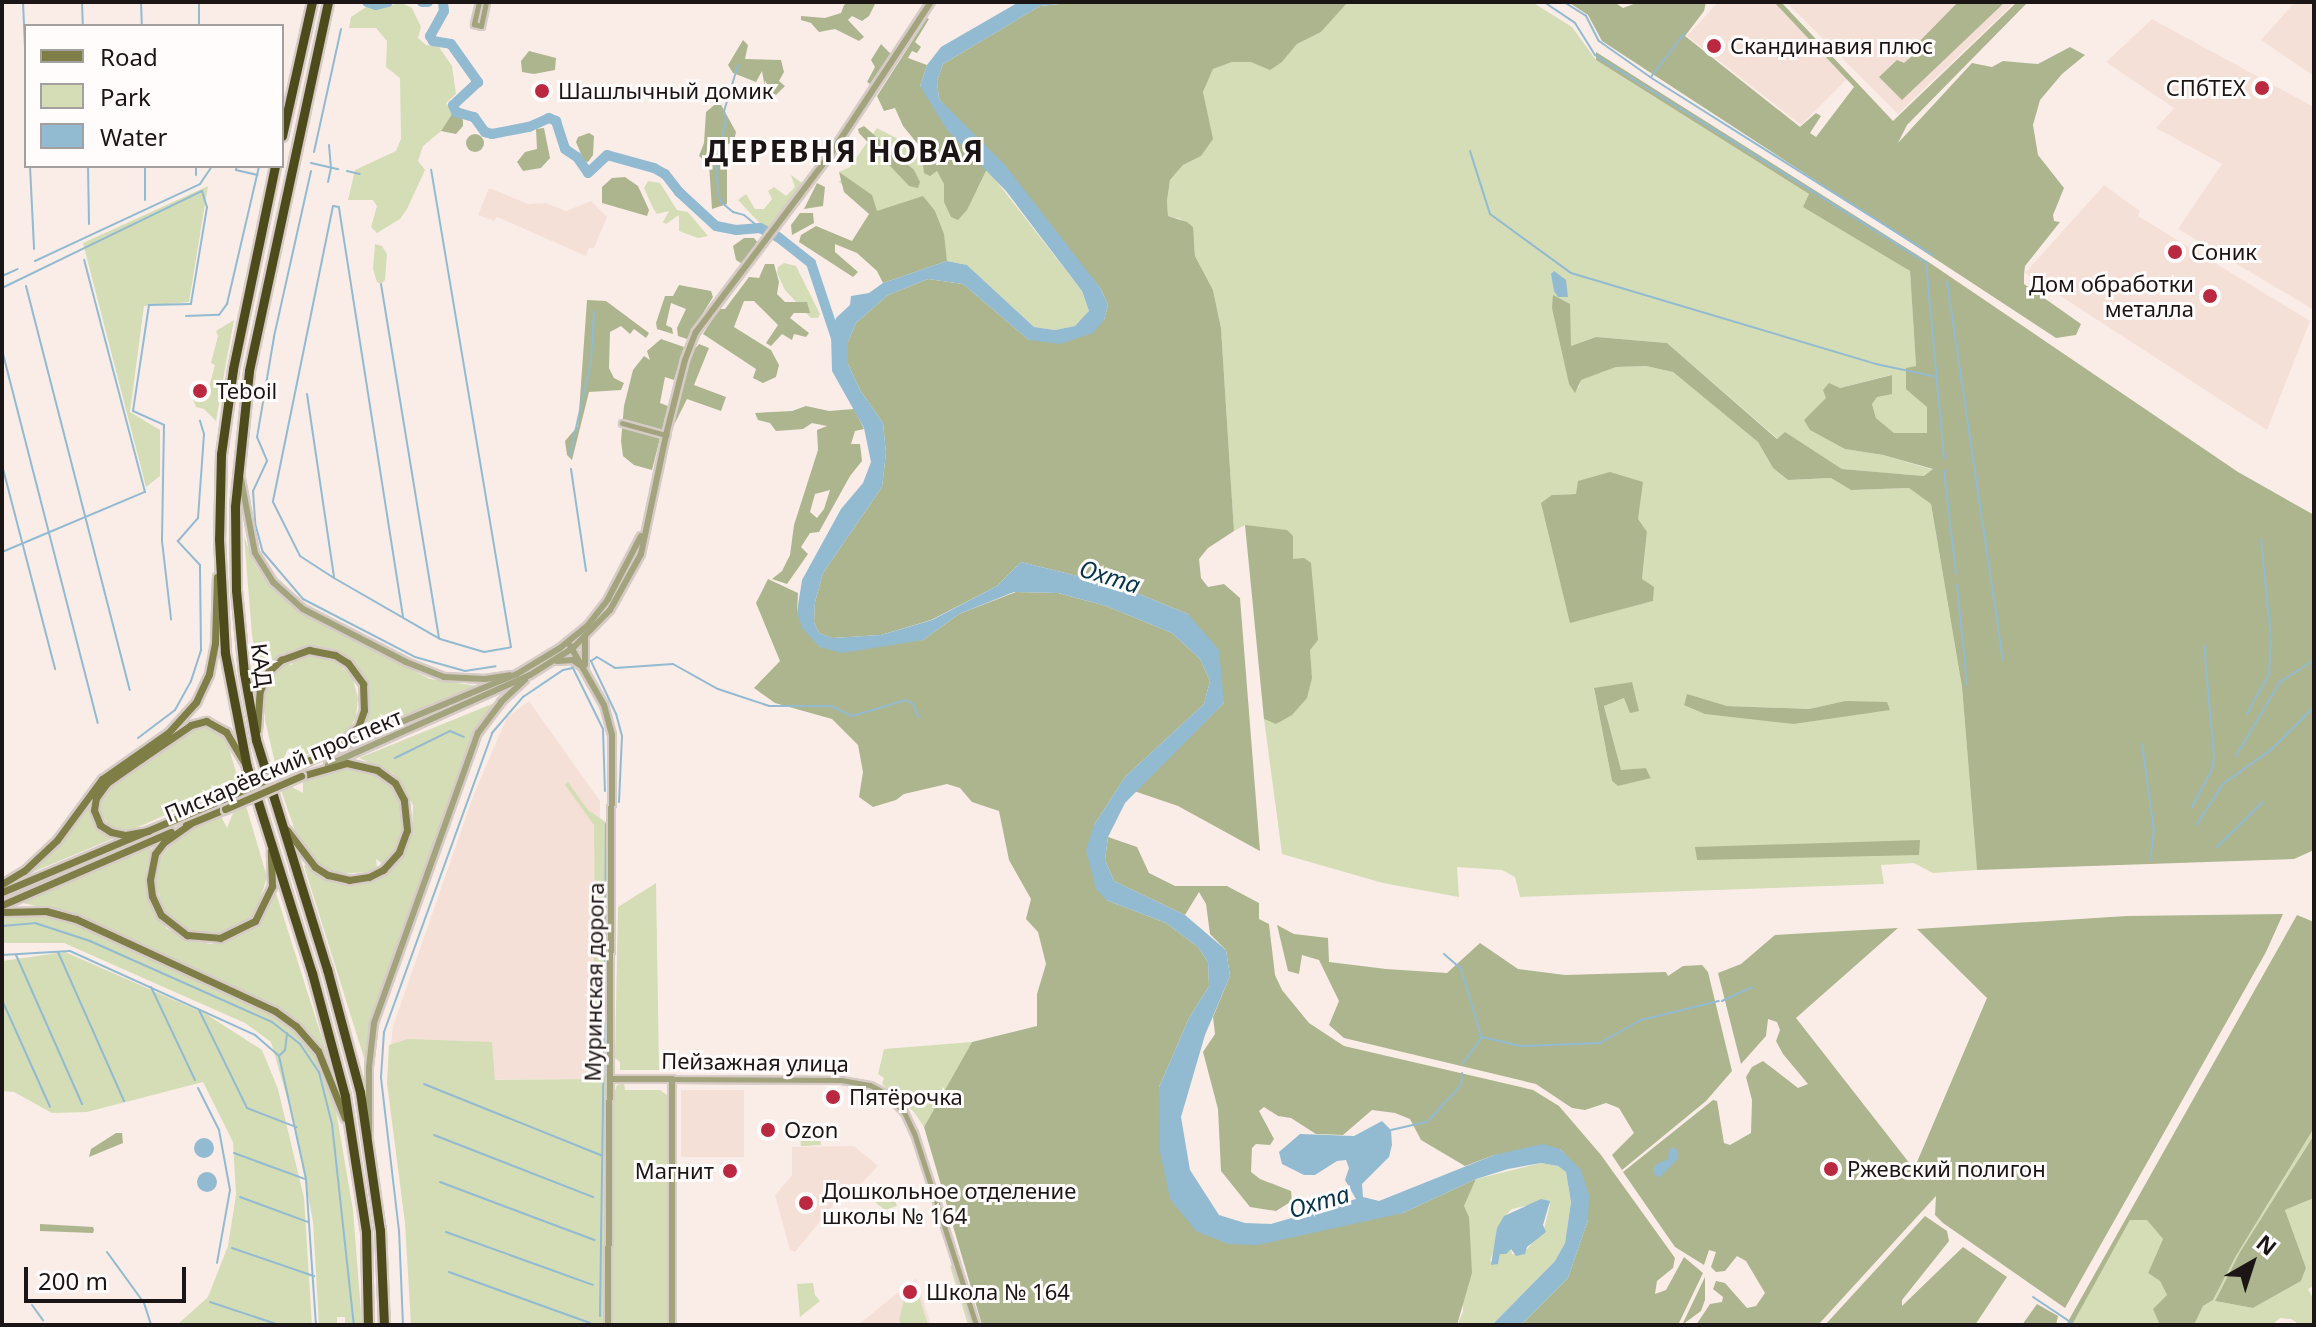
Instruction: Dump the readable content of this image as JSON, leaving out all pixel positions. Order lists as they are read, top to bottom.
{
  "streets": {
    "highway": ["КАД"],
    "main road": ["Пискарёвский проспект"],
    "street": ["Муринская дорога", "Пейзажная улица"]
  },
  "crossings": [
    ["Пискарёвский проспект", "Муринская дорога"],
    ["Муринская дорога", "Пейзажная улица"]
  ],
  "districts": ["ДЕРЕВНЯ НОВАЯ"],
  "water": ["Охта"],
  "places": [
    "Скандинавия плюс",
    "СПбТЕХ",
    "Шашлычный домик",
    "Соник",
    "Дом обработки металла",
    "Teboil",
    "Пятёрочка",
    "Ozon",
    "Ржевский полигон",
    "Магнит",
    "Дошкольное отделение школы № 164",
    "Школа № 164"
  ],
  "legend": ["Road", "Park", "Water"],
  "scale_bar": "200 m",
  "north": "top right"
}
